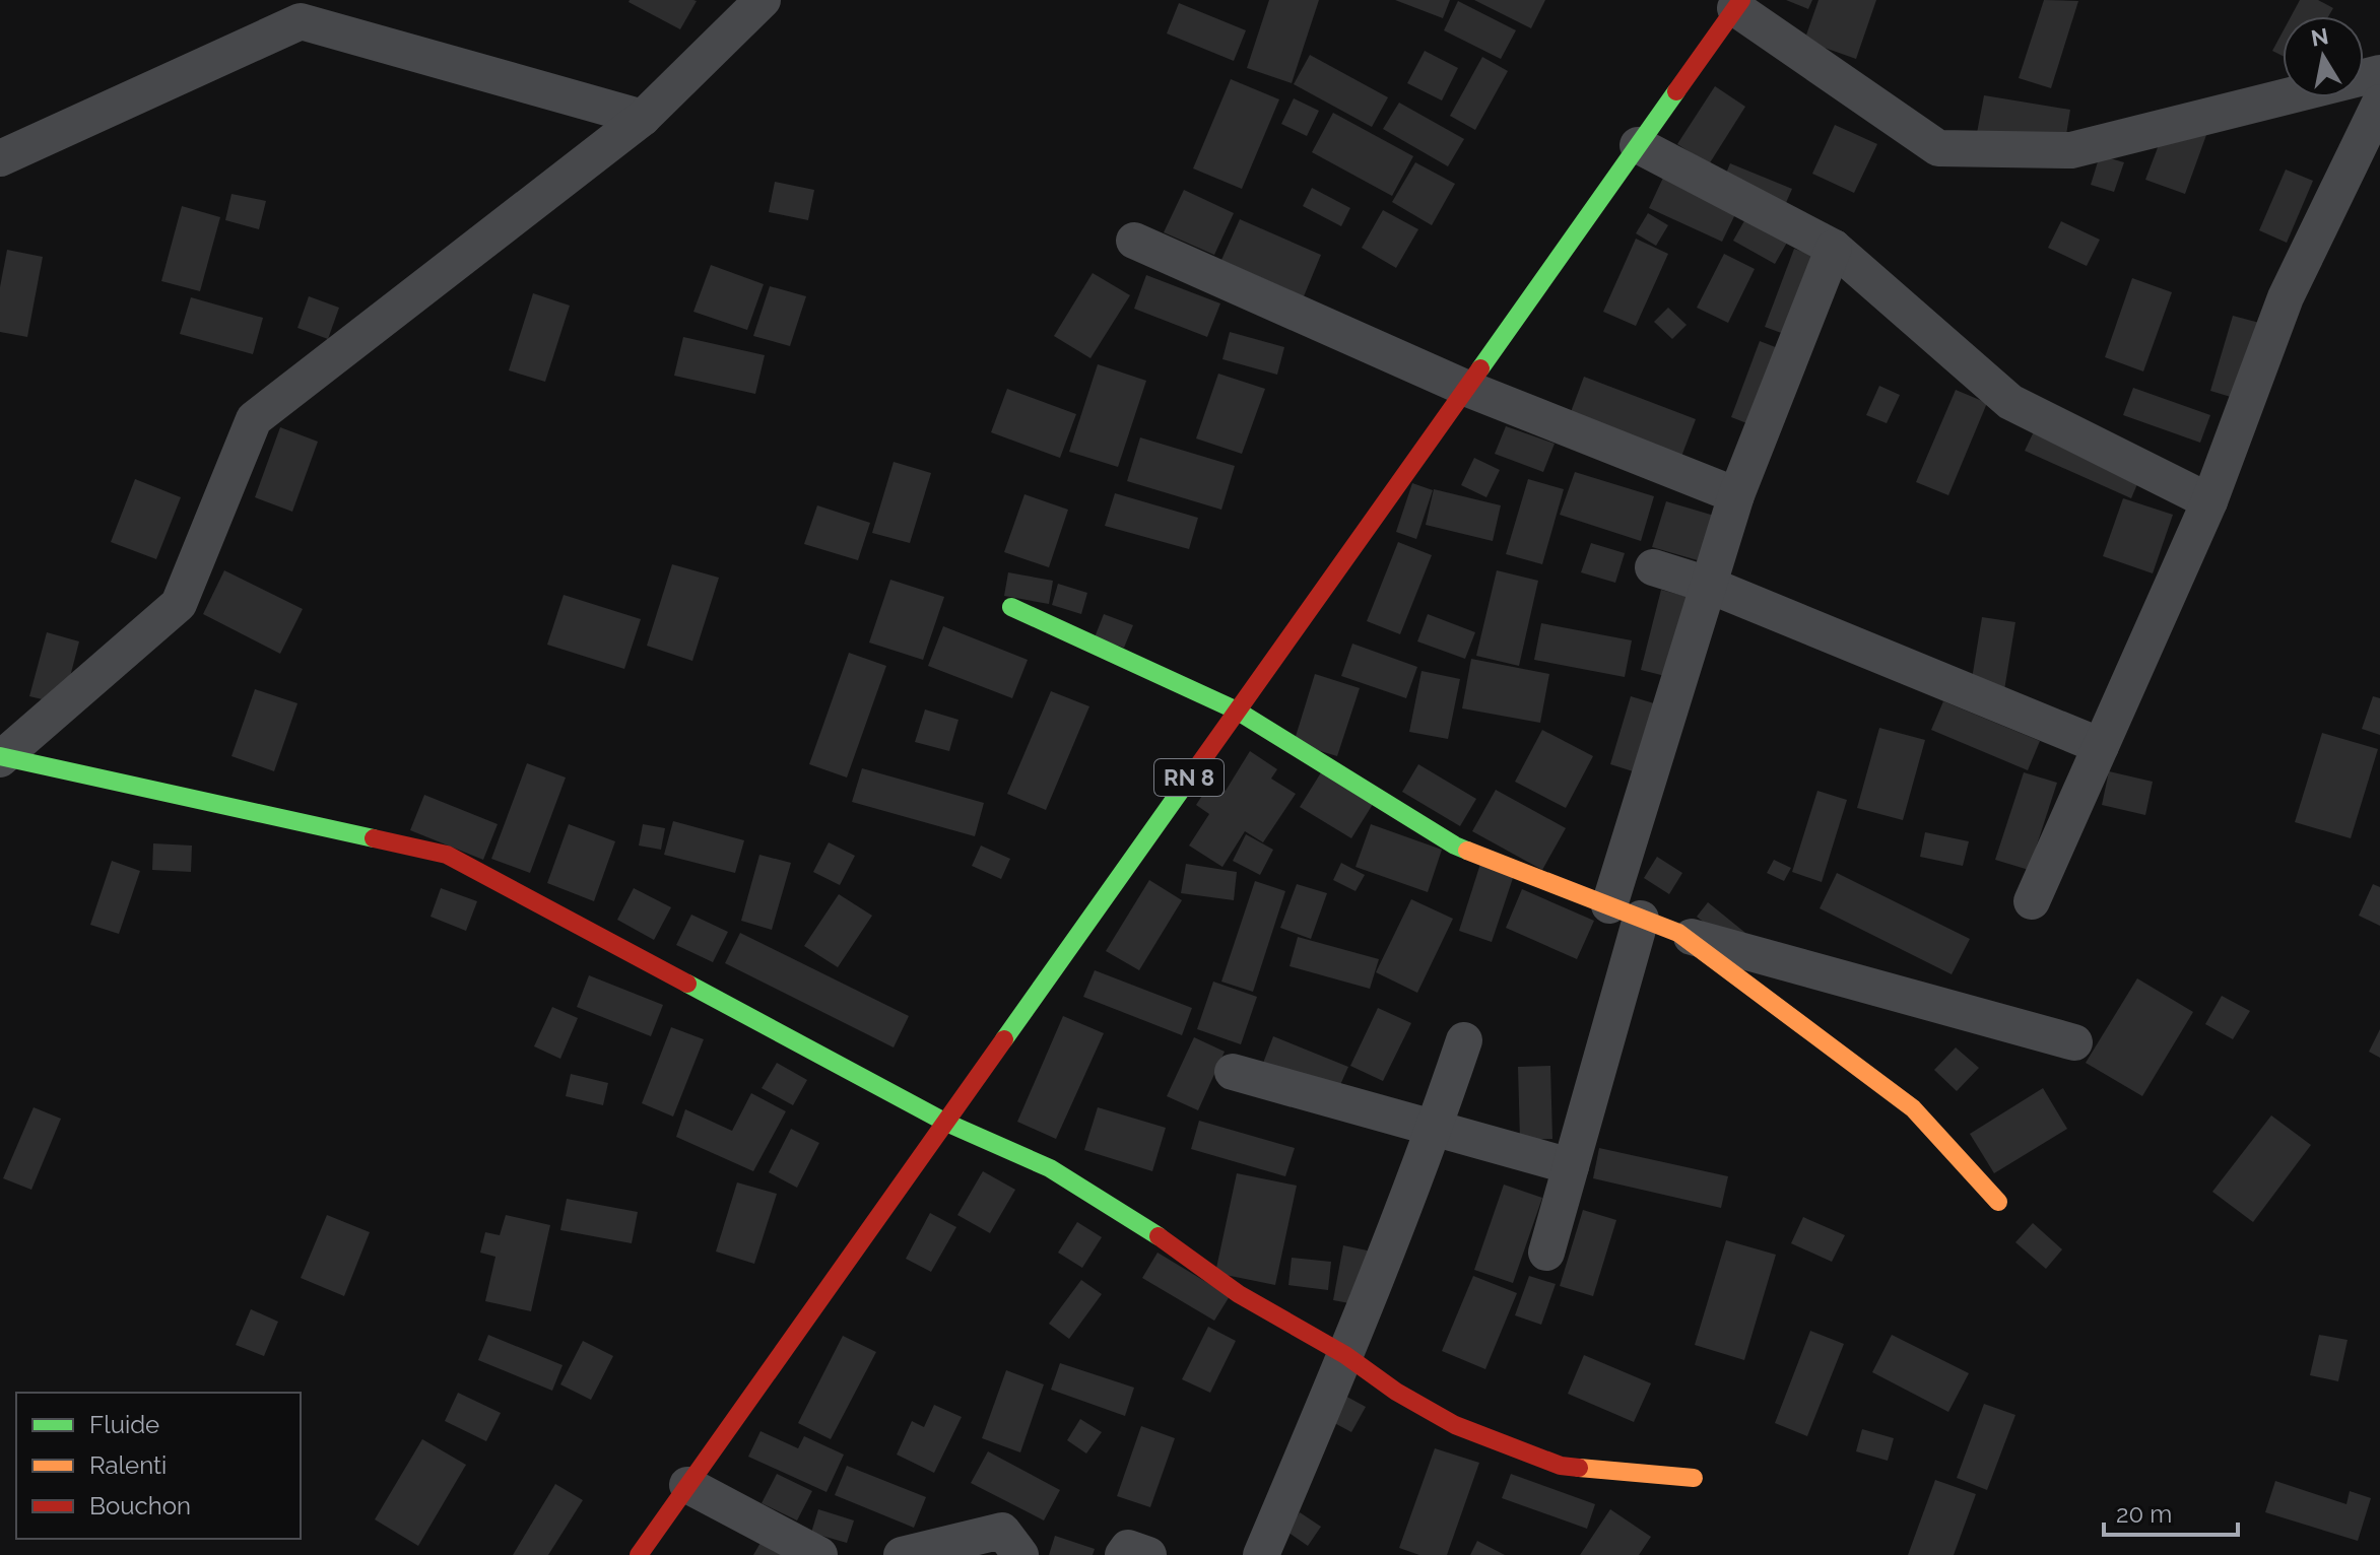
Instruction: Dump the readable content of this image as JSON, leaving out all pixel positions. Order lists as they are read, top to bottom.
{
  "streets": {
    "street": ["RN 8"]
  },
  "legend": ["Fluide", "Ralenti", "Bouchon"],
  "scale_bar": "20 m",
  "north": "top"
}
